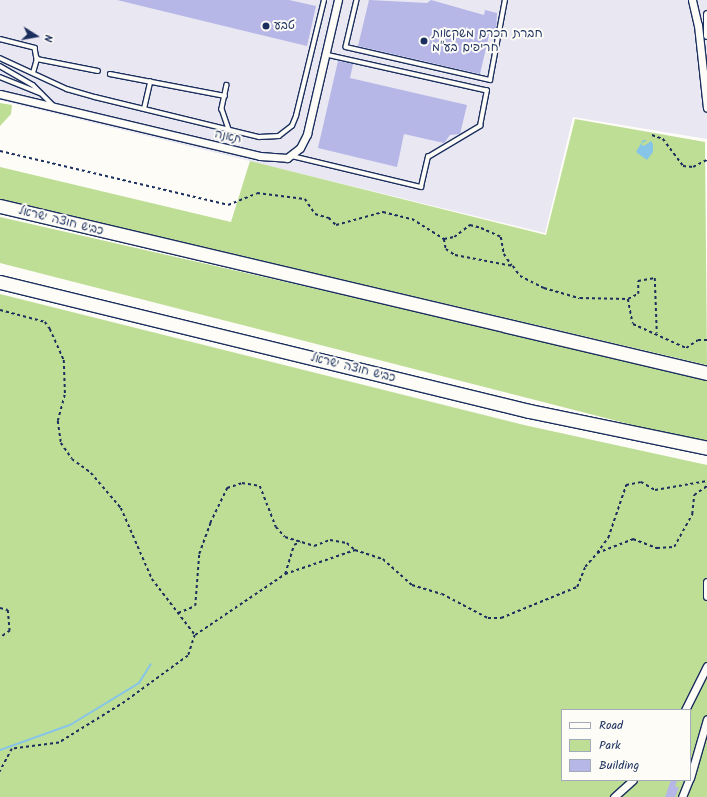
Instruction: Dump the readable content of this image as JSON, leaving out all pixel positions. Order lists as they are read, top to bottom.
{
  "streets": {
    "highway": ["כביש חוצה ישראל"],
    "street": ["תאנה"]
  },
  "places": ["טבע", "חברת הכרם משקאות חריפים בע\"מ"],
  "legend": ["Road", "Park", "Building"],
  "north": "right"
}
